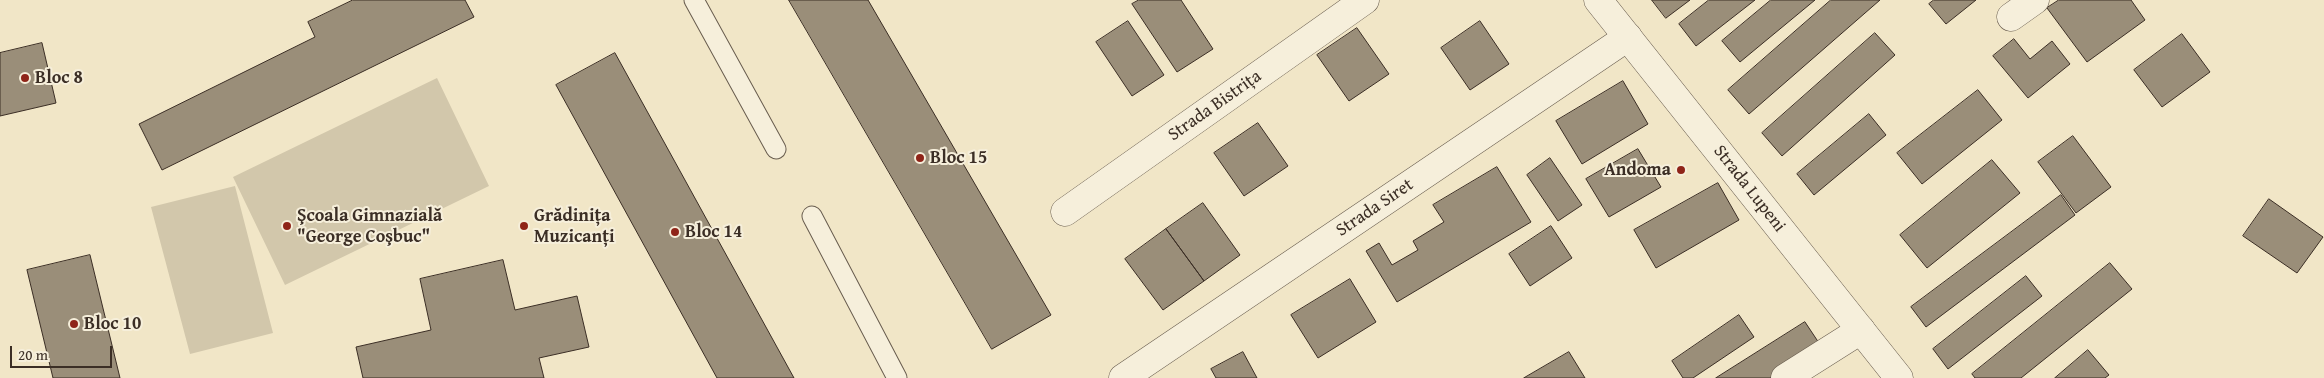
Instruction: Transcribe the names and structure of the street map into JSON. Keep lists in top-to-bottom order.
{
  "streets": {
    "street": ["Strada Bistrița", "Strada Lupeni", "Strada Siret"]
  },
  "crossings": [
    ["Strada Lupeni", "Strada Siret"]
  ],
  "places": [
    "Bloc 8",
    "Bloc 15",
    "Andoma",
    "Şcoala Gimnazială \"George Coşbuc\"",
    "Grădinița Muzicanți",
    "Bloc 14",
    "Bloc 10"
  ],
  "scale_bar": "20 m"
}
